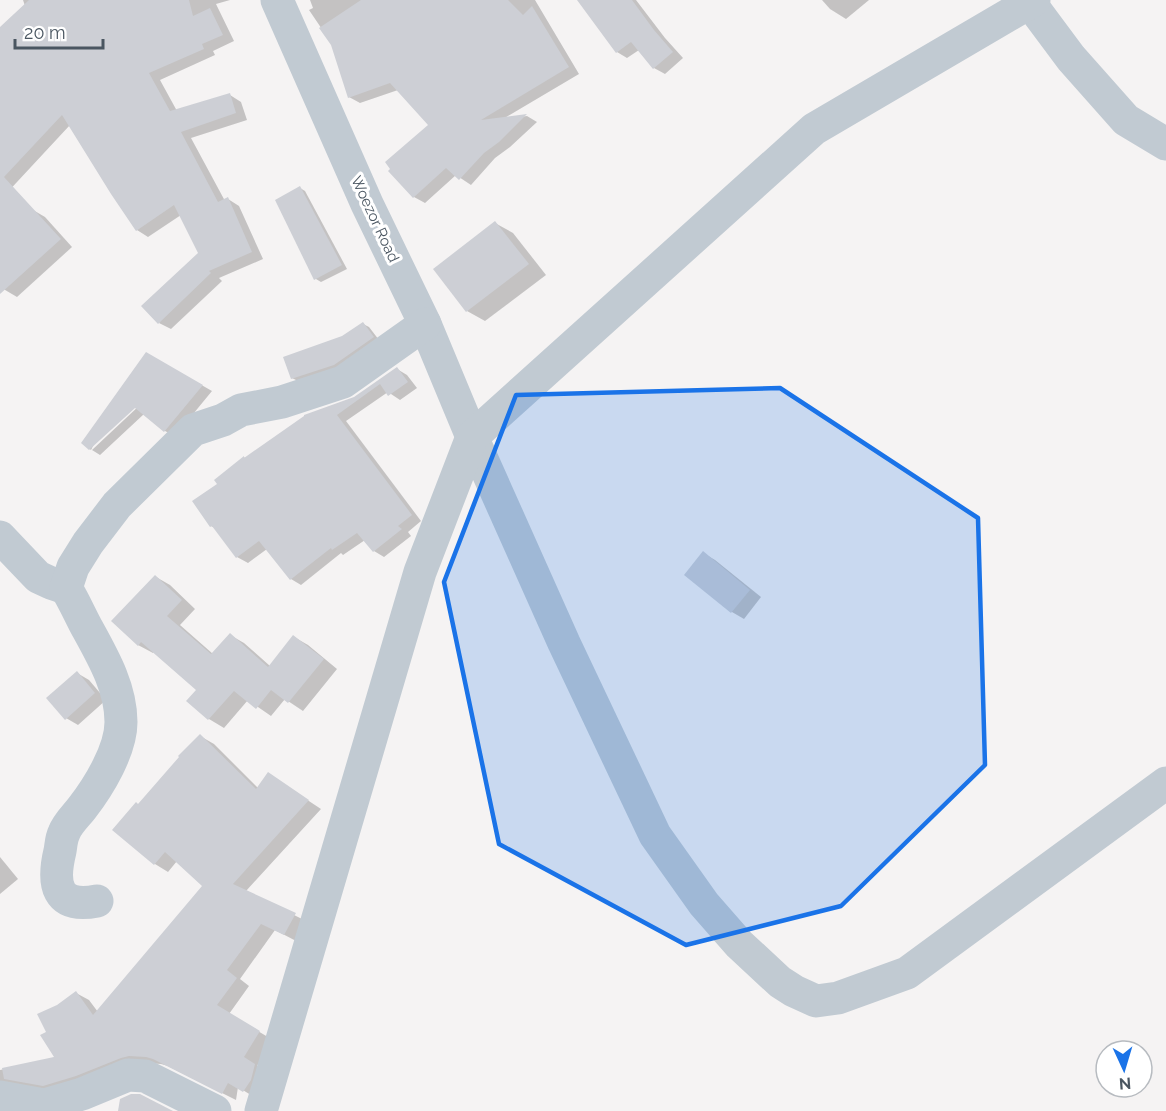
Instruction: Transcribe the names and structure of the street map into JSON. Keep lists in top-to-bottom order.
{
  "streets": {
    "street": ["Woezor Road"]
  },
  "scale_bar": "20 m",
  "north": "bottom"
}
